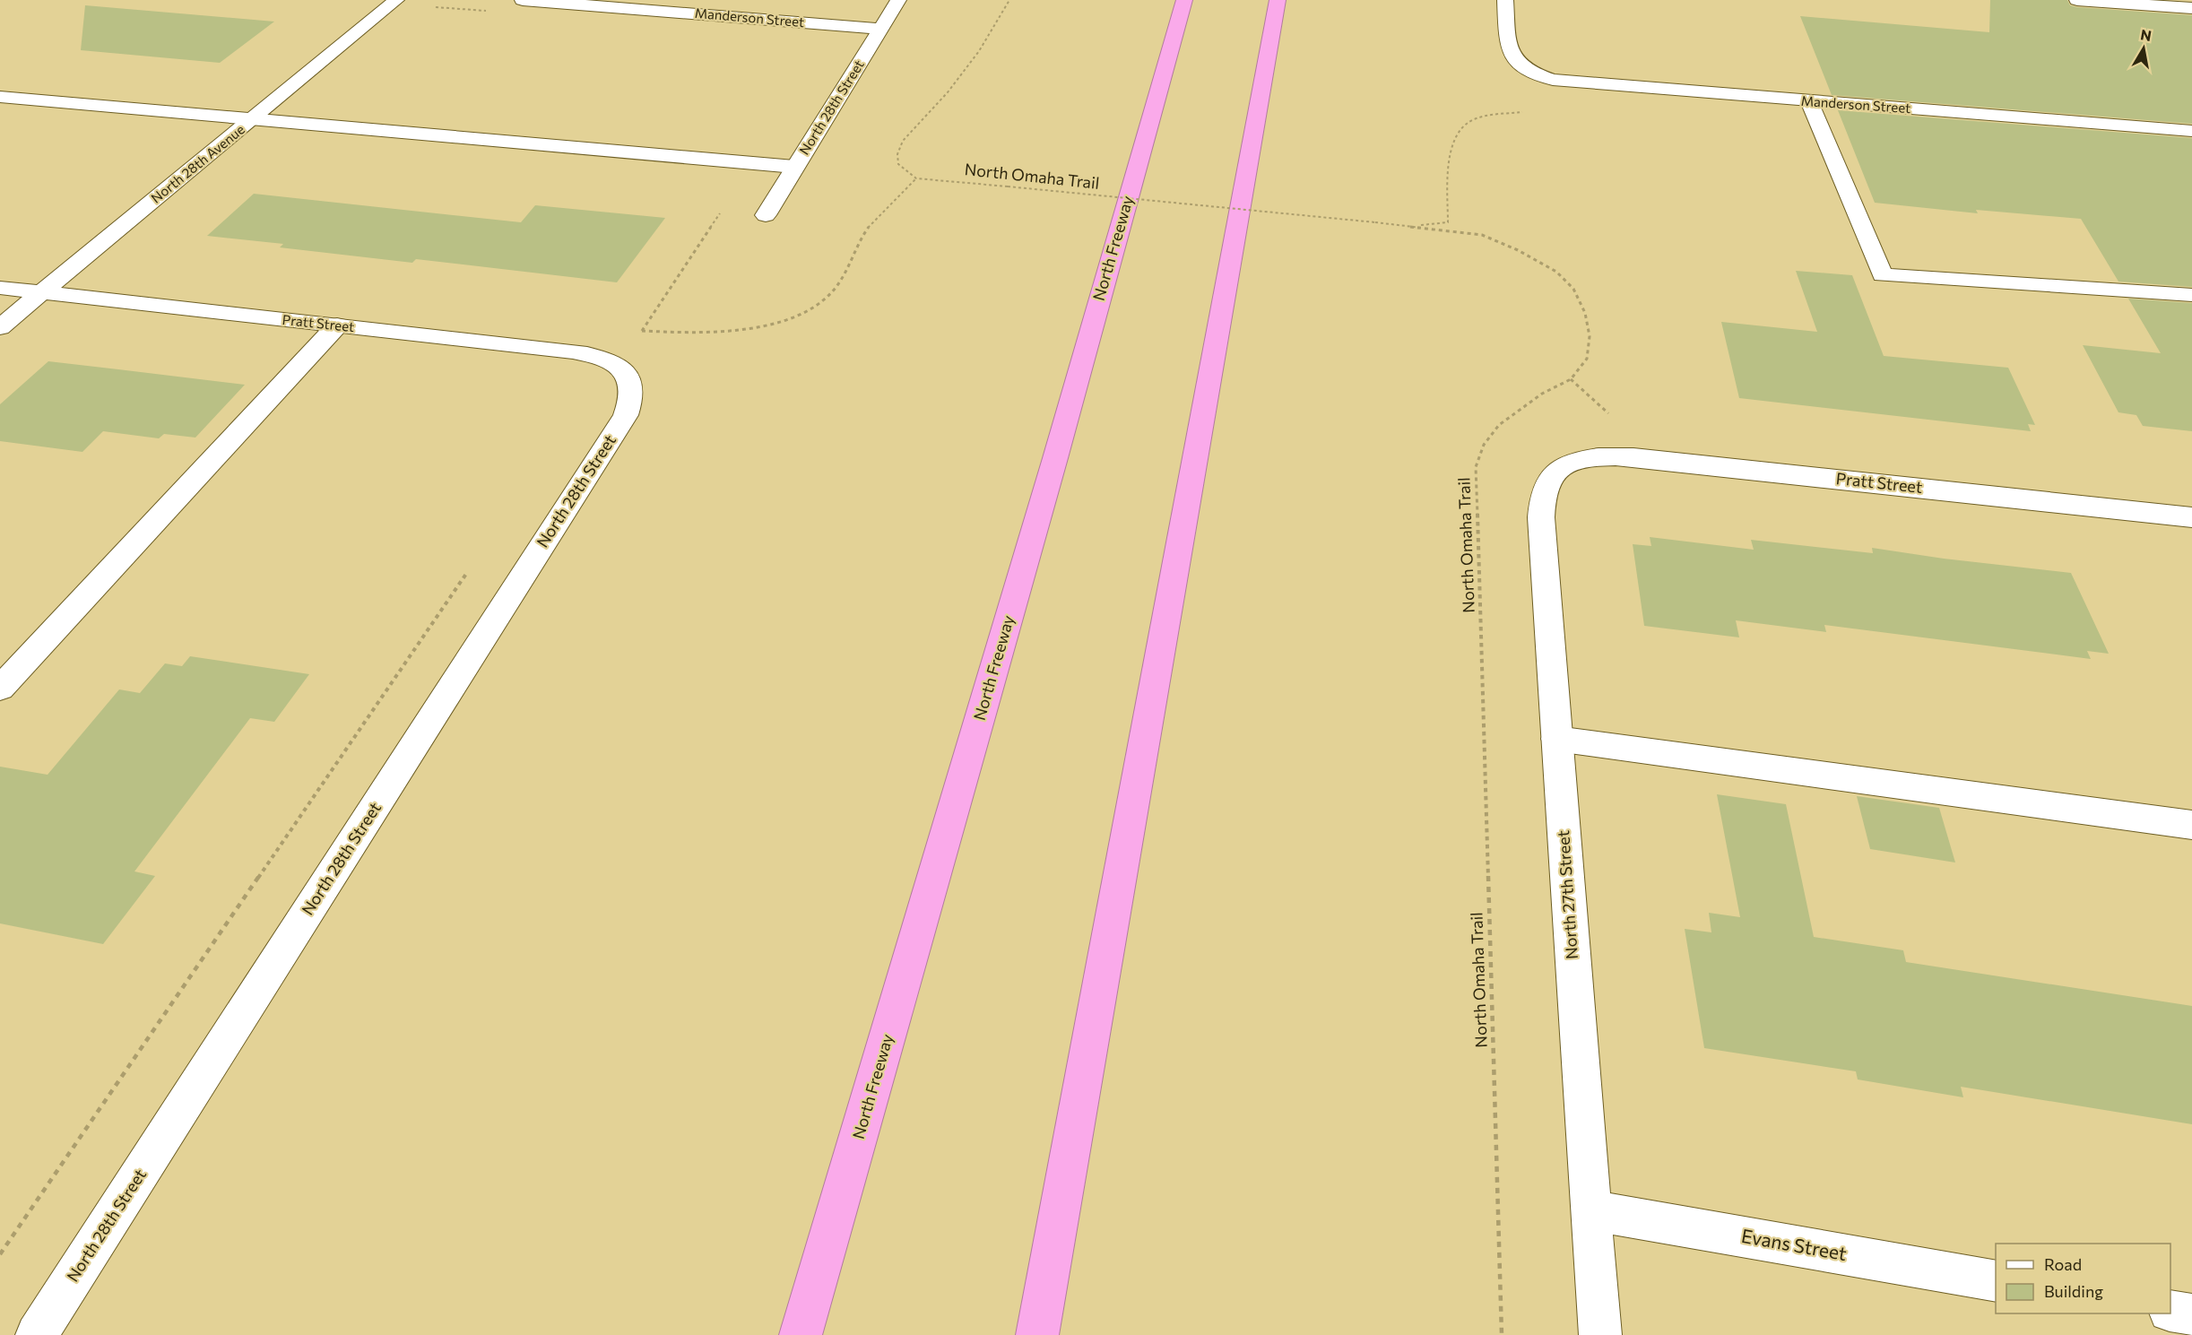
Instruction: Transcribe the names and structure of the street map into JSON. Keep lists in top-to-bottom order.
{
  "streets": {
    "highway": ["North Freeway"],
    "street": [
      "Manderson Street",
      "North 28th Street",
      "North 28th Avenue",
      "Pratt Street",
      "North 27th Street",
      "Evans Street"
    ],
    "path": ["North Omaha Trail"]
  },
  "crossings": [
    ["Manderson Street", "North 28th Street"],
    ["North 28th Street", "Pratt Street"],
    ["North 28th Avenue", "Pratt Street"],
    ["Pratt Street", "North 27th Street"],
    ["North 27th Street", "Evans Street"]
  ],
  "legend": ["Road", "Building"],
  "north": "top"
}
